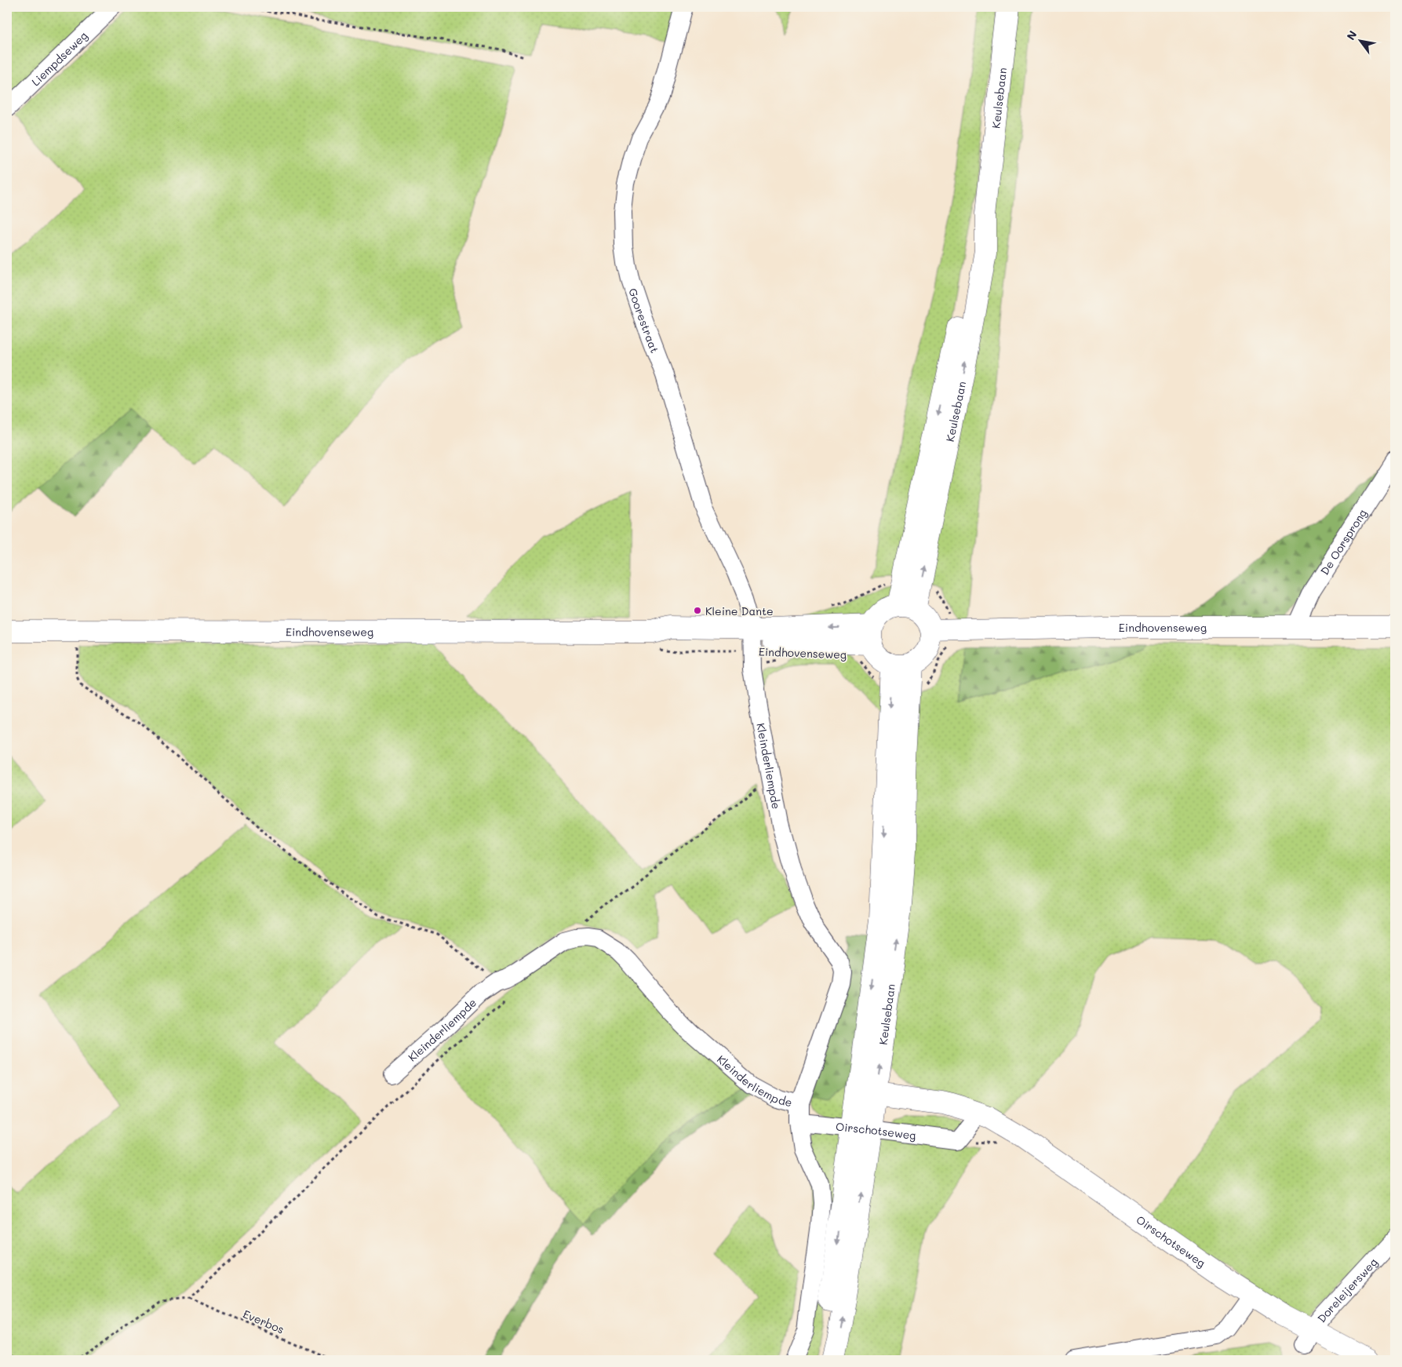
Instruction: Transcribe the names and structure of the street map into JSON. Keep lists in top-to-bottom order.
{
  "streets": {
    "main road": ["Keulsebaan", "Eindhovenseweg", "Oirschotseweg"],
    "street": [
      "Liempdseweg",
      "Goorestraat",
      "De Oorsprong",
      "Kleinderliempde",
      "Doreleijersweg"
    ],
    "path": ["Everbos"]
  },
  "crossings": [
    ["Keulsebaan", "Eindhovenseweg"],
    ["Keulsebaan", "Oirschotseweg"],
    ["Goorestraat", "Eindhovenseweg"],
    ["Goorestraat", "Kleinderliempde"],
    ["De Oorsprong", "Eindhovenseweg"],
    ["Eindhovenseweg", "Kleinderliempde"],
    ["Oirschotseweg", "Doreleijersweg"]
  ],
  "places": ["Kleine Dante"],
  "north": "top left"
}
